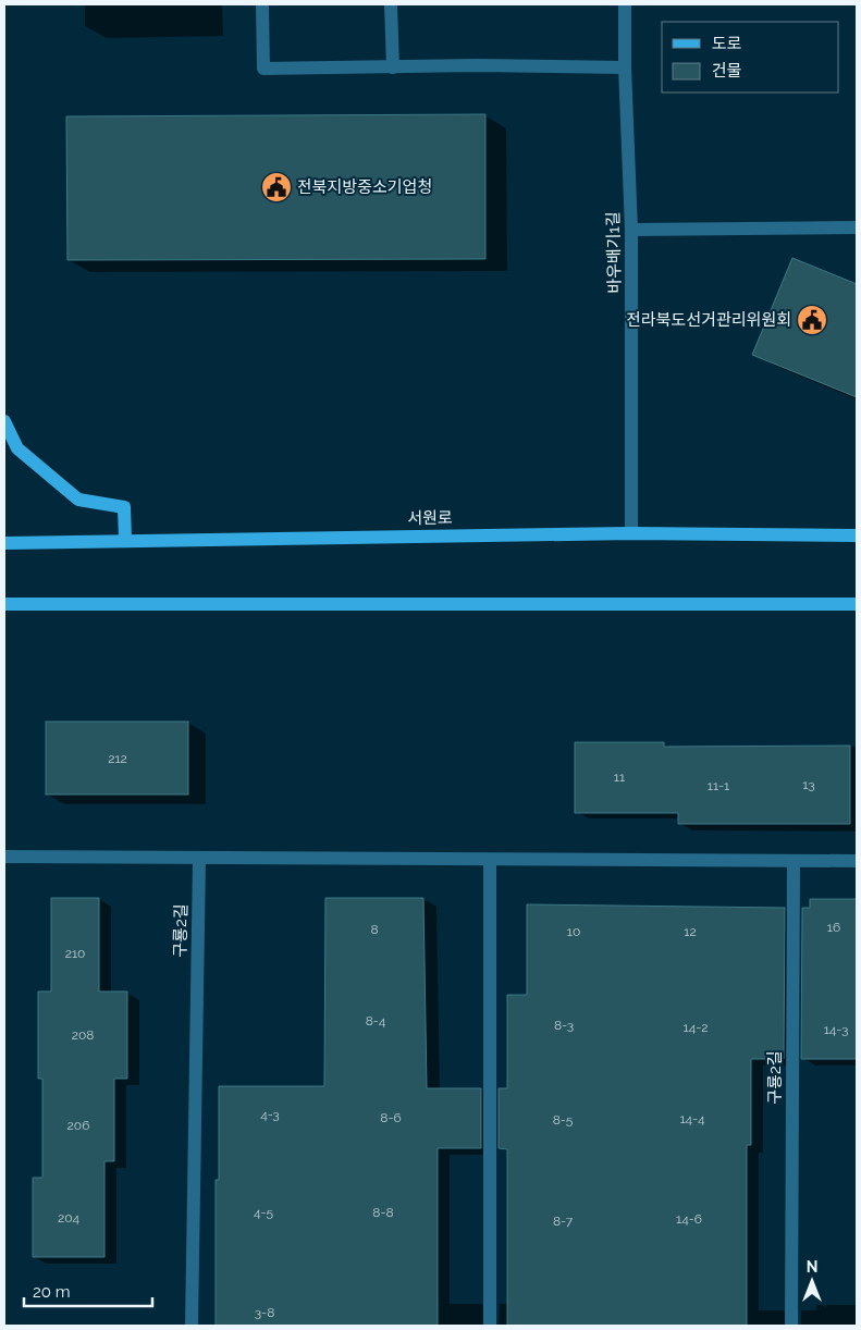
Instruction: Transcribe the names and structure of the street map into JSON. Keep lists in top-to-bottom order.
{
  "streets": {
    "main road": ["서원로"],
    "street": ["바우배기1길", "구룡2길"]
  },
  "crossings": [
    ["바우배기1길", "서원로"]
  ],
  "places": {
    "public building": ["전북지방중소기업청", "전라북도선거관리위원회"]
  },
  "house_numbers": [
    "212",
    "11",
    "13",
    "11-1",
    "16",
    "8",
    "10",
    "12",
    "210",
    "8-4",
    "8-3",
    "14-2",
    "14-3",
    "208",
    "4-3",
    "8-6",
    "14-4",
    "8-5",
    "206",
    "4-5",
    "8-8",
    "204",
    "14-6",
    "8-7",
    "3-8"
  ],
  "legend": ["도로", "건물"],
  "scale_bar": "20 m",
  "north": "top"
}
